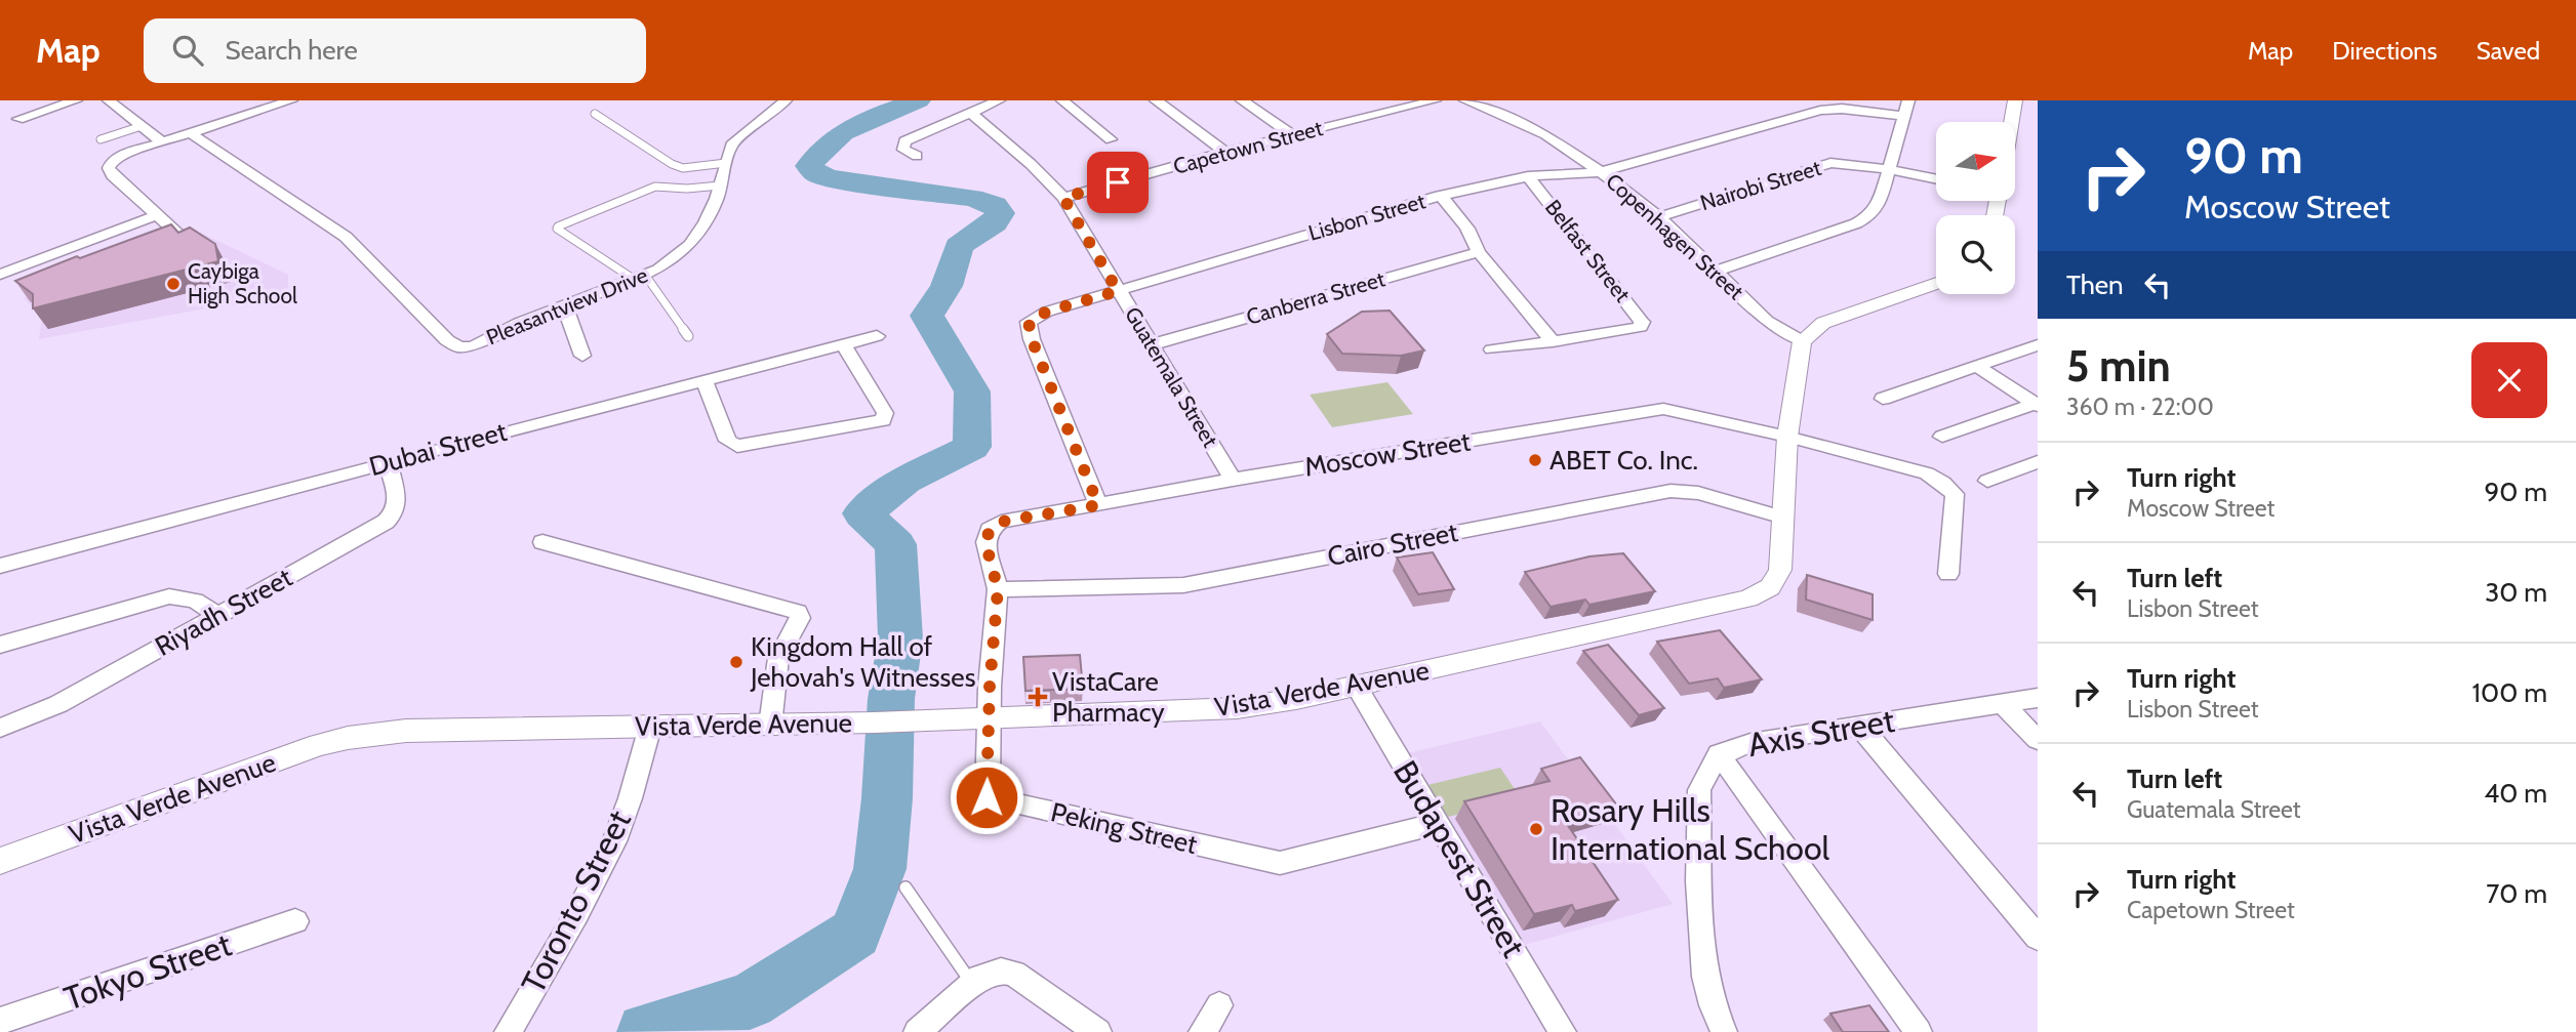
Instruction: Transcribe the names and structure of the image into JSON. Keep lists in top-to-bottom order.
{
  "streets": {
    "street": [
      "Capetown Street",
      "Nairobi Street",
      "Lisbon Street",
      "Copenhagen Street",
      "Belfast Street",
      "Canberra Street",
      "Pleasantview Drive",
      "Guatemala Street",
      "Dubai Street",
      "Moscow Street",
      "Cairo Street",
      "Riyadh Street",
      "Vista Verde Avenue",
      "Axis Street",
      "Peking Street",
      "Budapest Street",
      "Toronto Street",
      "Tokyo Street"
    ]
  },
  "crossings": [
    ["Capetown Street", "Guatemala Street"],
    ["Nairobi Street", "Copenhagen Street"],
    ["Lisbon Street", "Copenhagen Street"],
    ["Lisbon Street", "Belfast Street"],
    ["Lisbon Street", "Guatemala Street"],
    ["Lisbon Street", "Moscow Street"],
    ["Copenhagen Street", "Vista Verde Avenue"],
    ["Canberra Street", "Guatemala Street"],
    ["Guatemala Street", "Moscow Street"],
    ["Dubai Street", "Riyadh Street"],
    ["Moscow Street", "Vista Verde Avenue"],
    ["Moscow Street", "Peking Street"],
    ["Cairo Street", "Vista Verde Avenue"],
    ["Cairo Street", "Peking Street"],
    ["Vista Verde Avenue", "Peking Street"],
    ["Vista Verde Avenue", "Budapest Street"],
    ["Vista Verde Avenue", "Toronto Street"],
    ["Peking Street", "Budapest Street"]
  ],
  "places": {
    "other": [
      "Caybiga High School",
      "ABET Co. Inc.",
      "Kingdom Hall of Jehovah's Witnesses",
      "Rosary Hills International School"
    ],
    "health": ["VistaCare Pharmacy"]
  },
  "north": "right",
  "page": {
    "header": "Map",
    "search": "Search here",
    "nav": ["Map", "Directions", "Saved"],
    "turn": ["90 m", "Moscow Street"],
    "then": "Then",
    "heading": ["5 min", "360 m · 22:00"],
    "list": [
      {
        "name": "Turn right",
        "note": "Moscow Street",
        "value": "90 m"
      },
      {
        "name": "Turn left",
        "note": "Lisbon Street",
        "value": "30 m"
      },
      {
        "name": "Turn right",
        "note": "Lisbon Street",
        "value": "100 m"
      },
      {
        "name": "Turn left",
        "note": "Guatemala Street",
        "value": "40 m"
      },
      {
        "name": "Turn right",
        "note": "Capetown Street",
        "value": "70 m"
      }
    ]
  }
}
